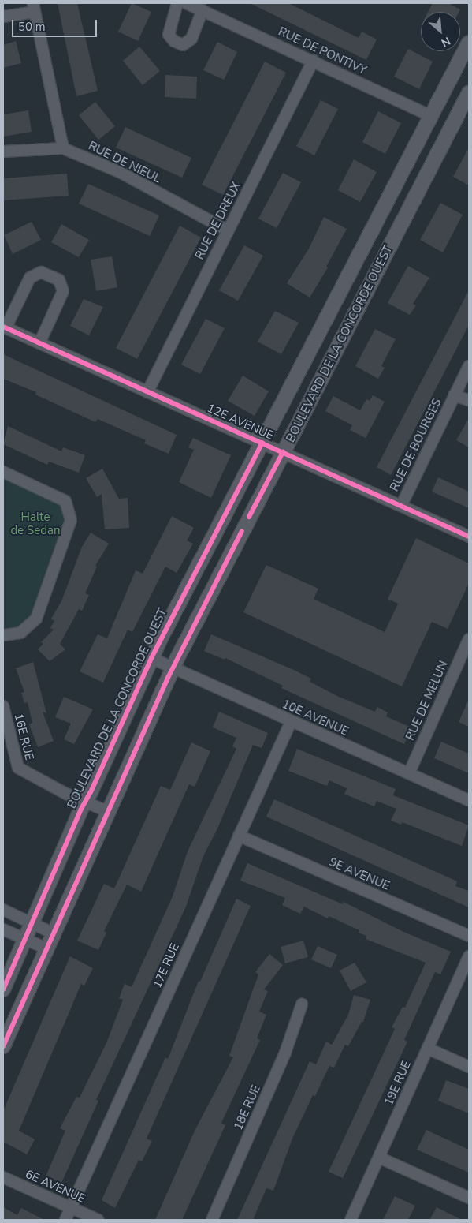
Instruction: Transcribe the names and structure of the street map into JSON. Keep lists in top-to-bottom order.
{
  "streets": {
    "street": [
      "RUE DE PONTIVY",
      "RUE DE NIEUL",
      "RUE DE DREUX",
      "BOULEVARD DE LA CONCORDE OUEST",
      "12E AVENUE",
      "RUE DE BOURGES",
      "RUE DE MELUN",
      "10E AVENUE",
      "16E RUE",
      "9E AVENUE",
      "17E RUE",
      "19E RUE",
      "18E RUE",
      "6E AVENUE"
    ]
  },
  "crossings": [
    ["RUE DE PONTIVY", "RUE DE DREUX"],
    ["RUE DE PONTIVY", "BOULEVARD DE LA CONCORDE OUEST"],
    ["RUE DE NIEUL", "RUE DE DREUX"],
    ["RUE DE DREUX", "12E AVENUE"],
    ["BOULEVARD DE LA CONCORDE OUEST", "12E AVENUE"],
    ["BOULEVARD DE LA CONCORDE OUEST", "10E AVENUE"],
    ["BOULEVARD DE LA CONCORDE OUEST", "16E RUE"],
    ["12E AVENUE", "RUE DE BOURGES"],
    ["RUE DE MELUN", "10E AVENUE"],
    ["10E AVENUE", "17E RUE"],
    ["9E AVENUE", "17E RUE"],
    ["17E RUE", "6E AVENUE"]
  ],
  "parks": ["Halte de Sedan"],
  "scale_bar": "50 m",
  "north": "bottom right"
}
